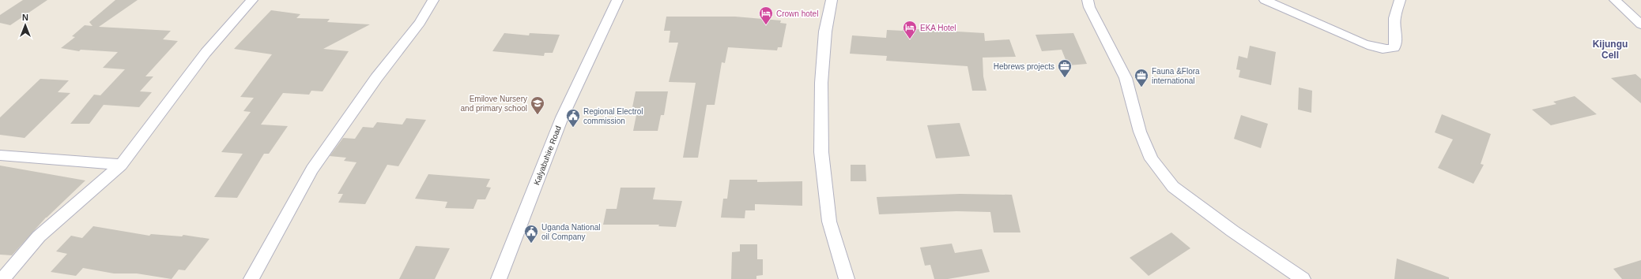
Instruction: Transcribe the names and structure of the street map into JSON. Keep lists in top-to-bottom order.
{
  "streets": {
    "street": ["Kalyabuhire Road"]
  },
  "districts": ["Kijungu Cell"],
  "places": {
    "hotel": ["Crown hotel", "EKA Hotel"],
    "office": ["Hebrews projects", "Fauna &Flora international"],
    "school or university": ["Emilove Nursery and primary school"],
    "public building": ["Regional Electrol commission", "Uganda National oil Company"]
  },
  "north": "top"
}
